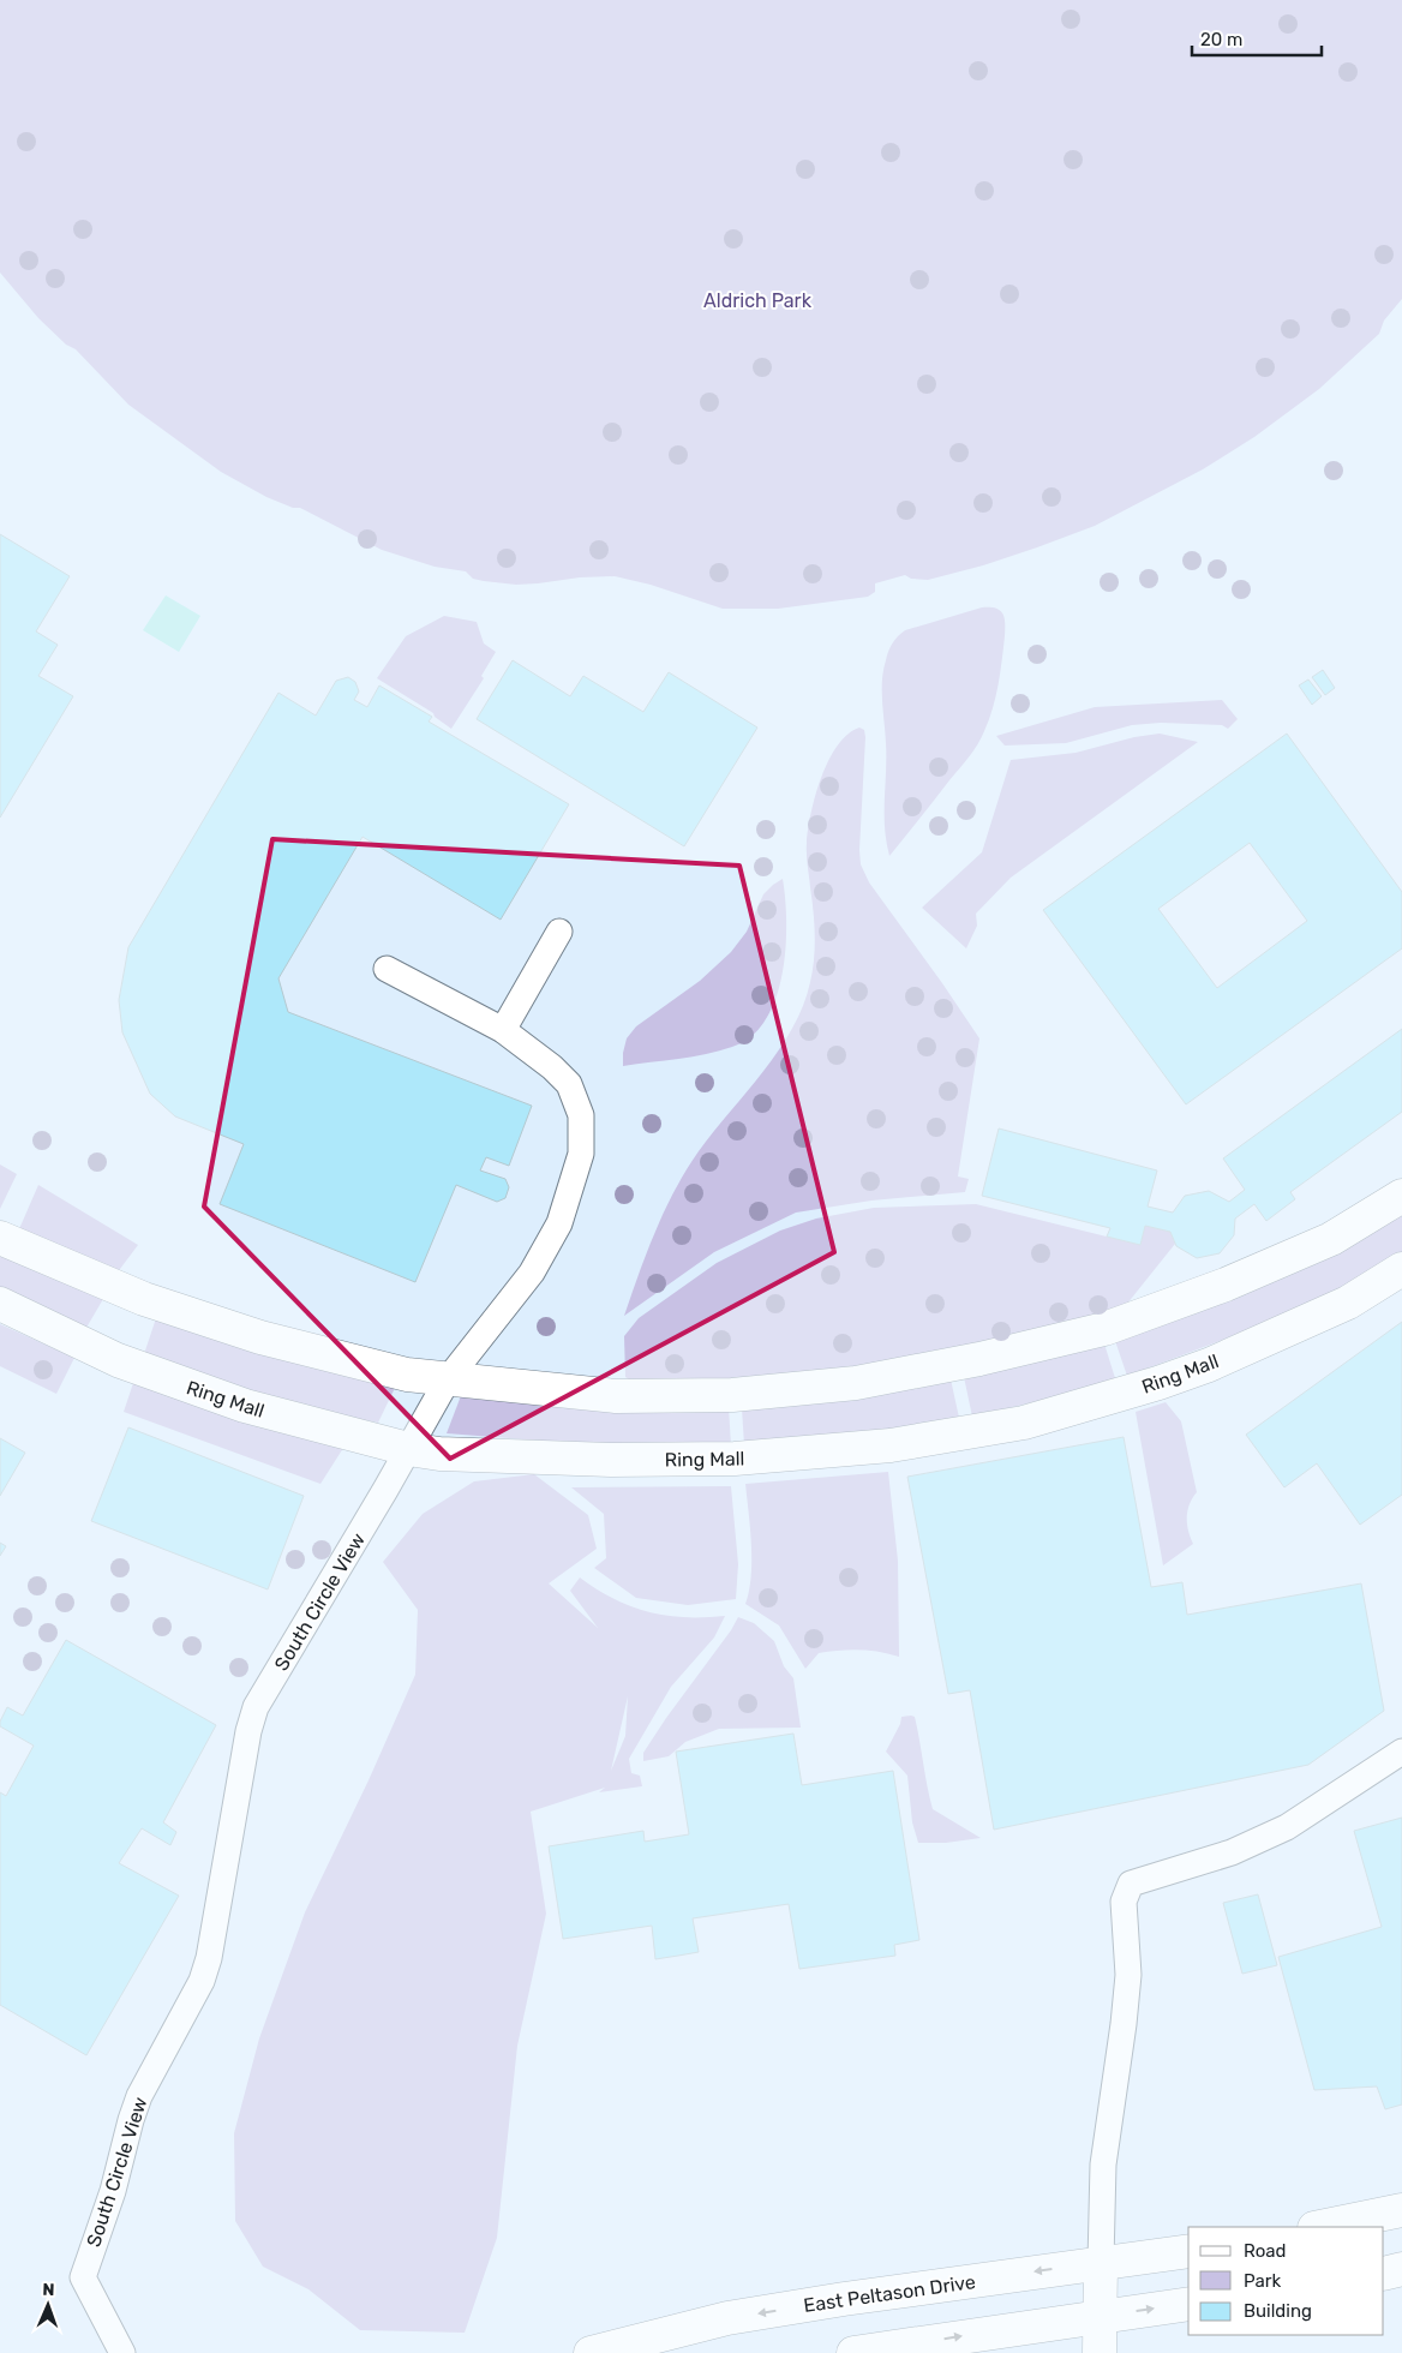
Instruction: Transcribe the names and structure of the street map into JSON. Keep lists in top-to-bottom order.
{
  "streets": {
    "street": ["Ring Mall", "East Peltason Drive"],
    "lane": ["South Circle View"]
  },
  "crossings": [
    ["Ring Mall", "South Circle View"]
  ],
  "parks": ["Aldrich Park"],
  "legend": ["Road", "Park", "Building"],
  "scale_bar": "20 m",
  "north": "top"
}
